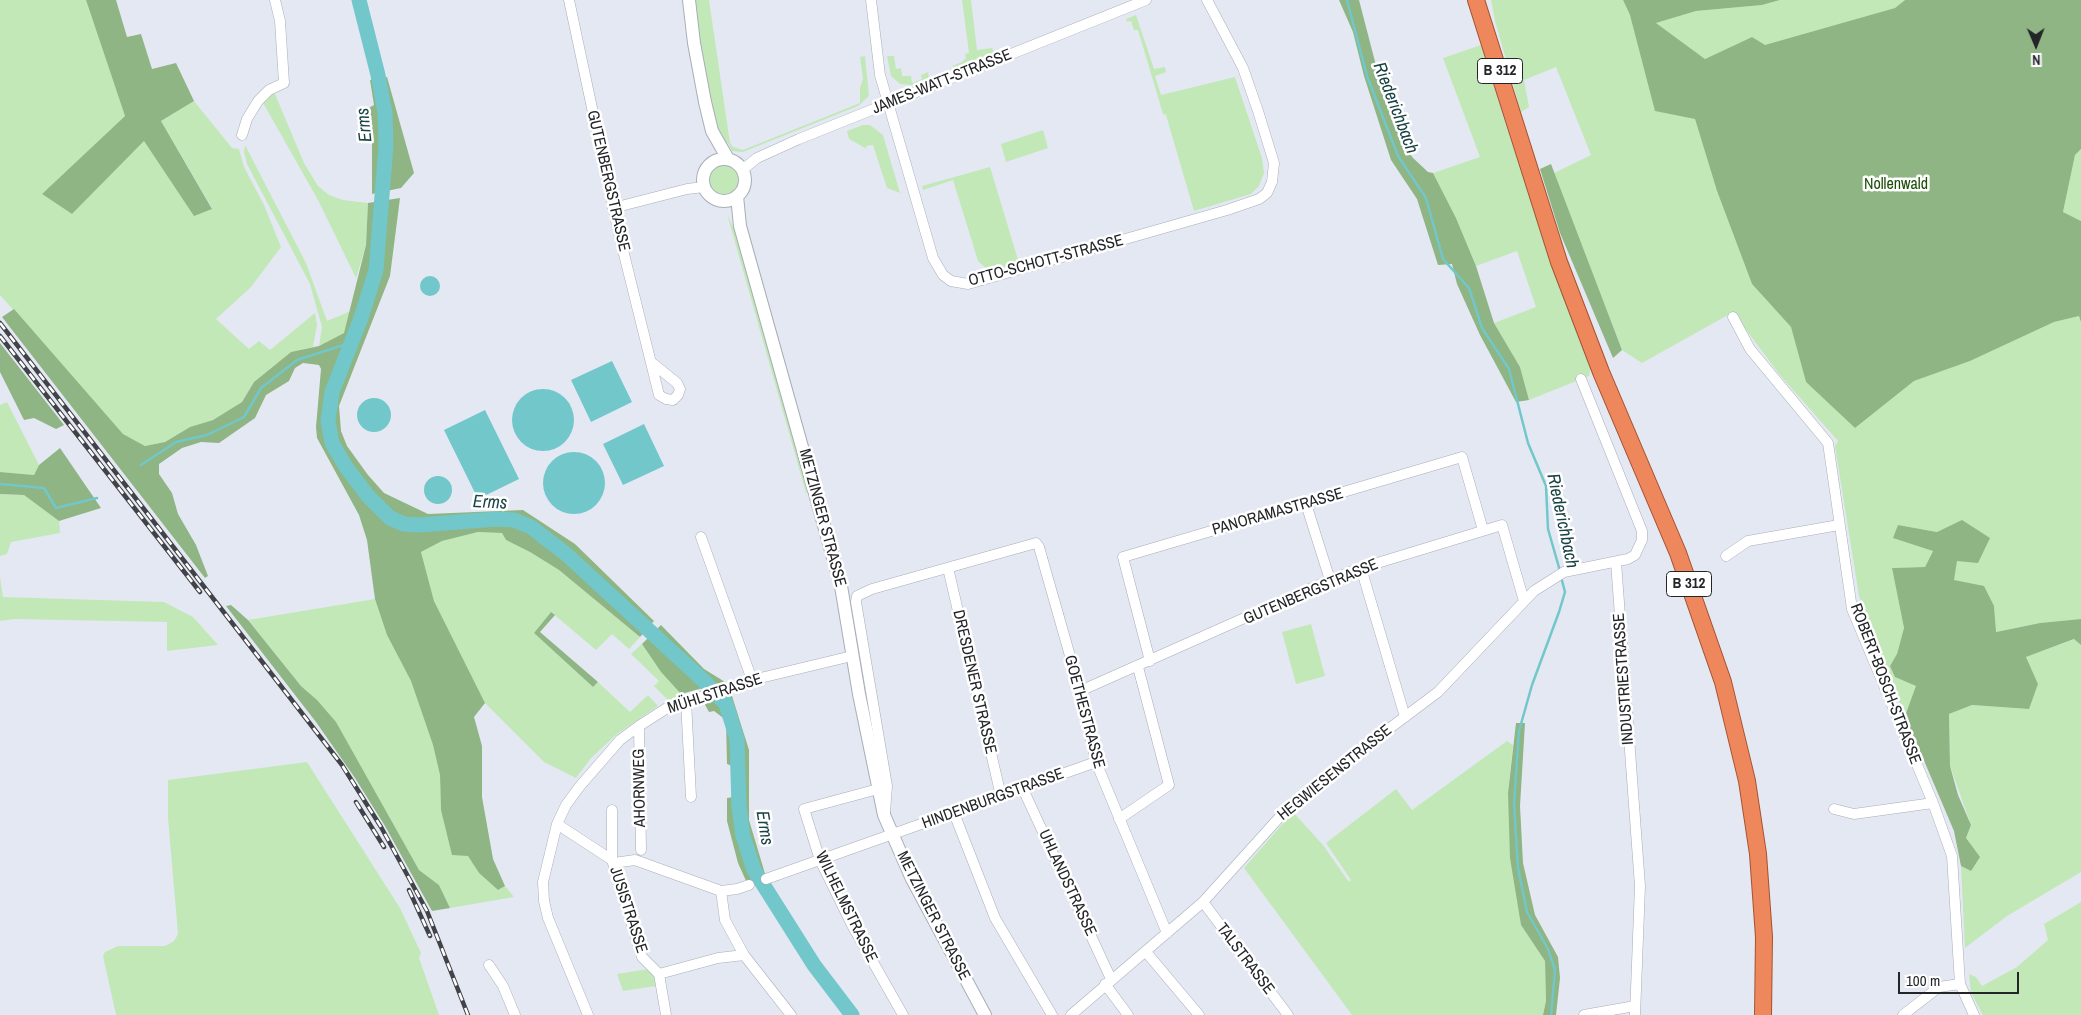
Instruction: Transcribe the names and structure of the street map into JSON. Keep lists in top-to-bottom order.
{
  "streets": {
    "highway": ["B 312"],
    "street": [
      "JAMES-WATT-STRASSE",
      "GUTENBERGSTRASSE",
      "OTTO-SCHOTT-STRASSE",
      "PANORAMASTRASSE",
      "METZINGER STRASSE",
      "INDUSTRIESTRASSE",
      "DRESDENER STRASSE",
      "ROBERT-BOSCH-STRASSE",
      "MÜHLSTRASSE",
      "GOETHESTRASSE",
      "HEGWIESENSTRASSE",
      "AHORNWEG",
      "HINDENBURGSTRASSE",
      "UHLANDSTRASSE",
      "WILHELMSTRASSE",
      "JUSISTRASSE",
      "TALSTRASSE"
    ]
  },
  "crossings": [
    ["JAMES-WATT-STRASSE", "OTTO-SCHOTT-STRASSE"],
    ["JAMES-WATT-STRASSE", "METZINGER STRASSE"],
    ["GUTENBERGSTRASSE", "PANORAMASTRASSE"],
    ["GUTENBERGSTRASSE", "GOETHESTRASSE"],
    ["GUTENBERGSTRASSE", "HEGWIESENSTRASSE"],
    ["METZINGER STRASSE", "DRESDENER STRASSE"],
    ["METZINGER STRASSE", "MÜHLSTRASSE"],
    ["METZINGER STRASSE", "GOETHESTRASSE"],
    ["METZINGER STRASSE", "HINDENBURGSTRASSE"],
    ["METZINGER STRASSE", "WILHELMSTRASSE"],
    ["INDUSTRIESTRASSE", "HEGWIESENSTRASSE"],
    ["DRESDENER STRASSE", "GOETHESTRASSE"],
    ["DRESDENER STRASSE", "HINDENBURGSTRASSE"],
    ["MÜHLSTRASSE", "AHORNWEG"],
    ["MÜHLSTRASSE", "JUSISTRASSE"],
    ["GOETHESTRASSE", "HEGWIESENSTRASSE"],
    ["GOETHESTRASSE", "HINDENBURGSTRASSE"],
    ["HEGWIESENSTRASSE", "UHLANDSTRASSE"],
    ["HEGWIESENSTRASSE", "TALSTRASSE"],
    ["HINDENBURGSTRASSE", "UHLANDSTRASSE"],
    ["HINDENBURGSTRASSE", "WILHELMSTRASSE"]
  ],
  "water": ["Riederichbach", "Erms"],
  "parks": ["Nollenwald"],
  "scale_bar": "100 m",
  "north": "bottom"
}
